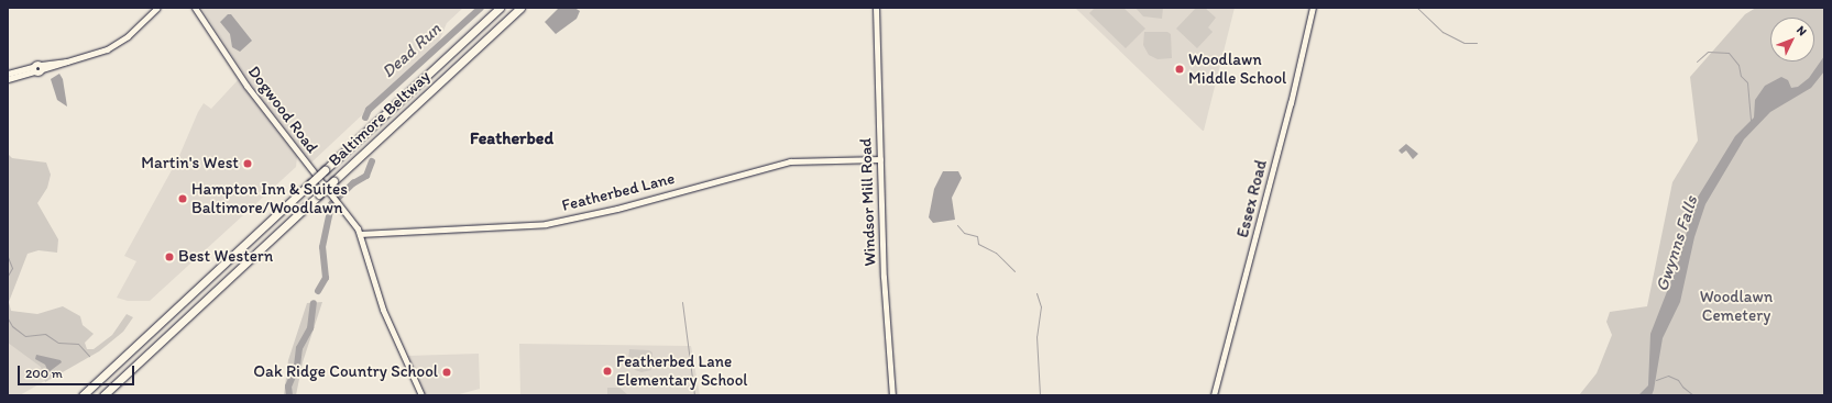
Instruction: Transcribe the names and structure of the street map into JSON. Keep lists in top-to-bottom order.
{
  "streets": {
    "highway": ["Baltimore Beltway"],
    "main road": ["Dogwood Road", "Windsor Mill Road"],
    "street": ["Featherbed Lane", "Essex Road"]
  },
  "crossings": [
    ["Dogwood Road", "Featherbed Lane"],
    ["Featherbed Lane", "Windsor Mill Road"]
  ],
  "districts": ["Featherbed"],
  "water": ["Dead Run", "Gwynns Falls"],
  "parks": ["Woodlawn Cemetery"],
  "places": [
    "Woodlawn Middle School",
    "Martin's West",
    "Hampton Inn & Suites Baltimore/Woodlawn",
    "Best Western",
    "Featherbed Lane Elementary School",
    "Oak Ridge Country School"
  ],
  "scale_bar": "200 m",
  "north": "top right"
}
